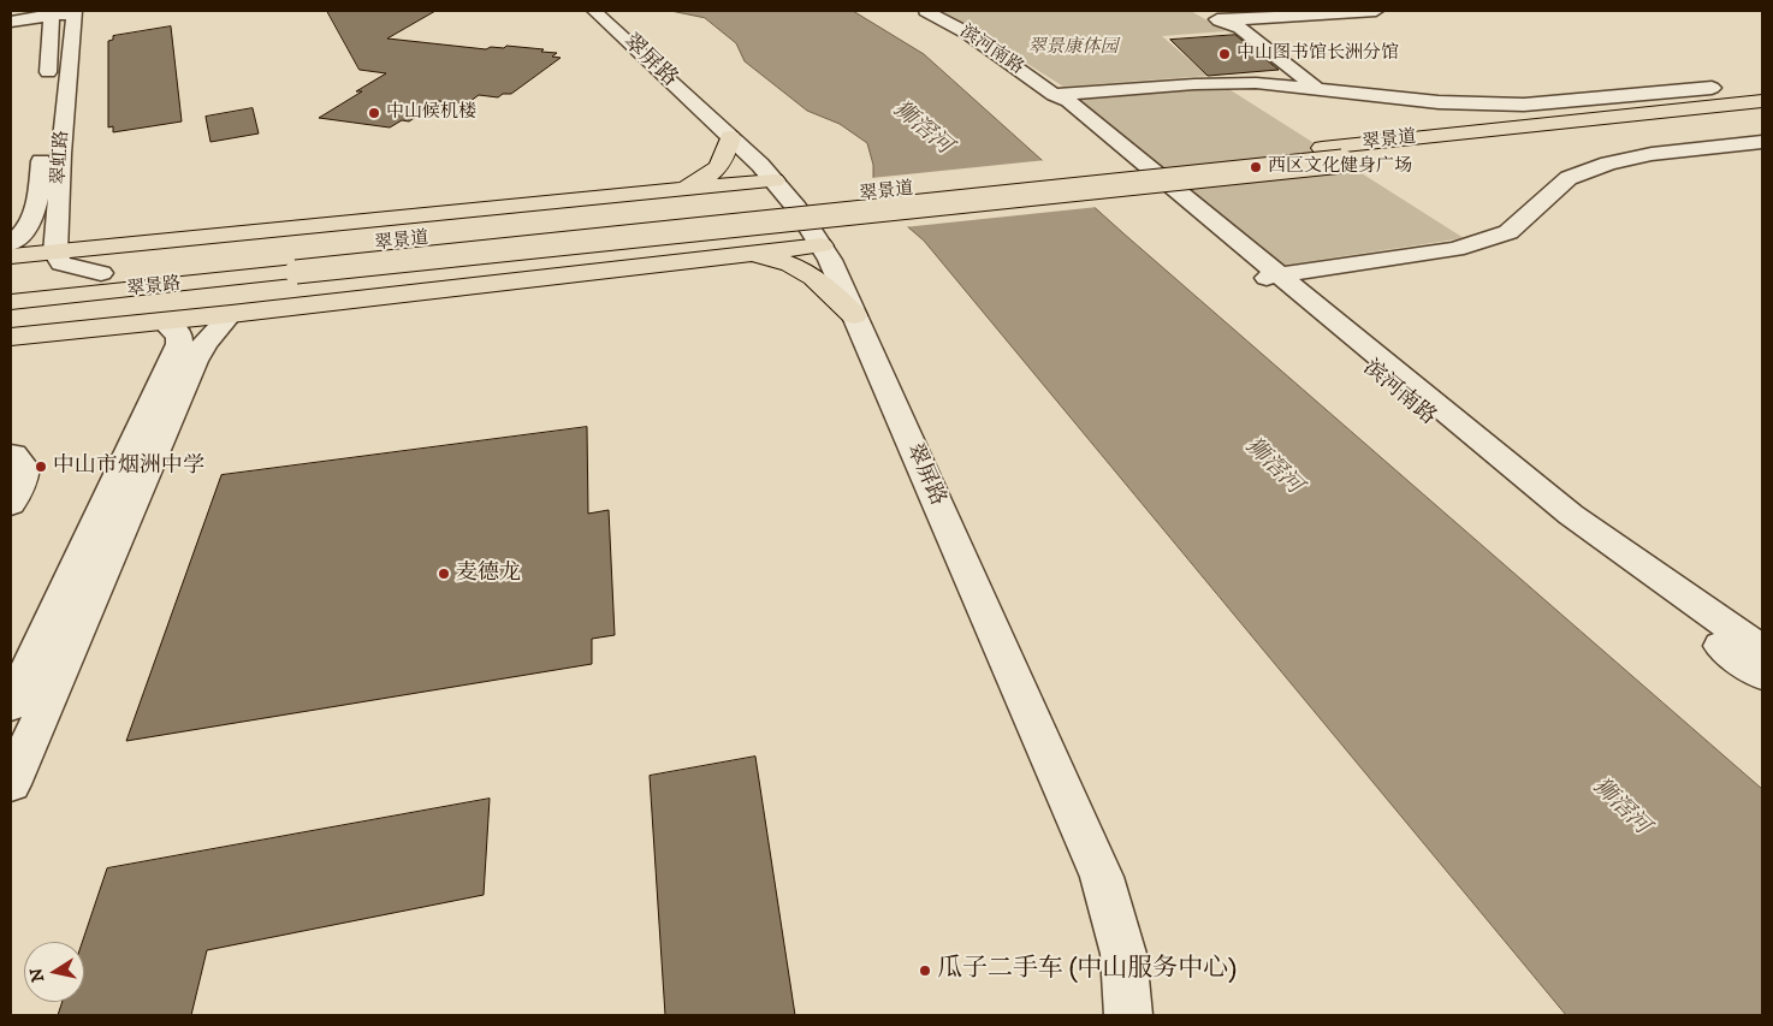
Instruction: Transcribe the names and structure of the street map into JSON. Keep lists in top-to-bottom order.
{
  "streets": {
    "main road": ["翠景道", "翠景路"],
    "street": ["滨河南路", "翠屏路", "翠虹路"]
  },
  "crossings": [
    ["翠景道", "翠景路"]
  ],
  "water": ["狮滘河"],
  "parks": ["翠景康体园"],
  "places": [
    "中山图书馆长洲分馆",
    "中山候机楼",
    "西区文化健身广场",
    "中山市烟洲中学",
    "麦德龙",
    "瓜子二手车 (中山服务中心)"
  ],
  "north": "left"
}
